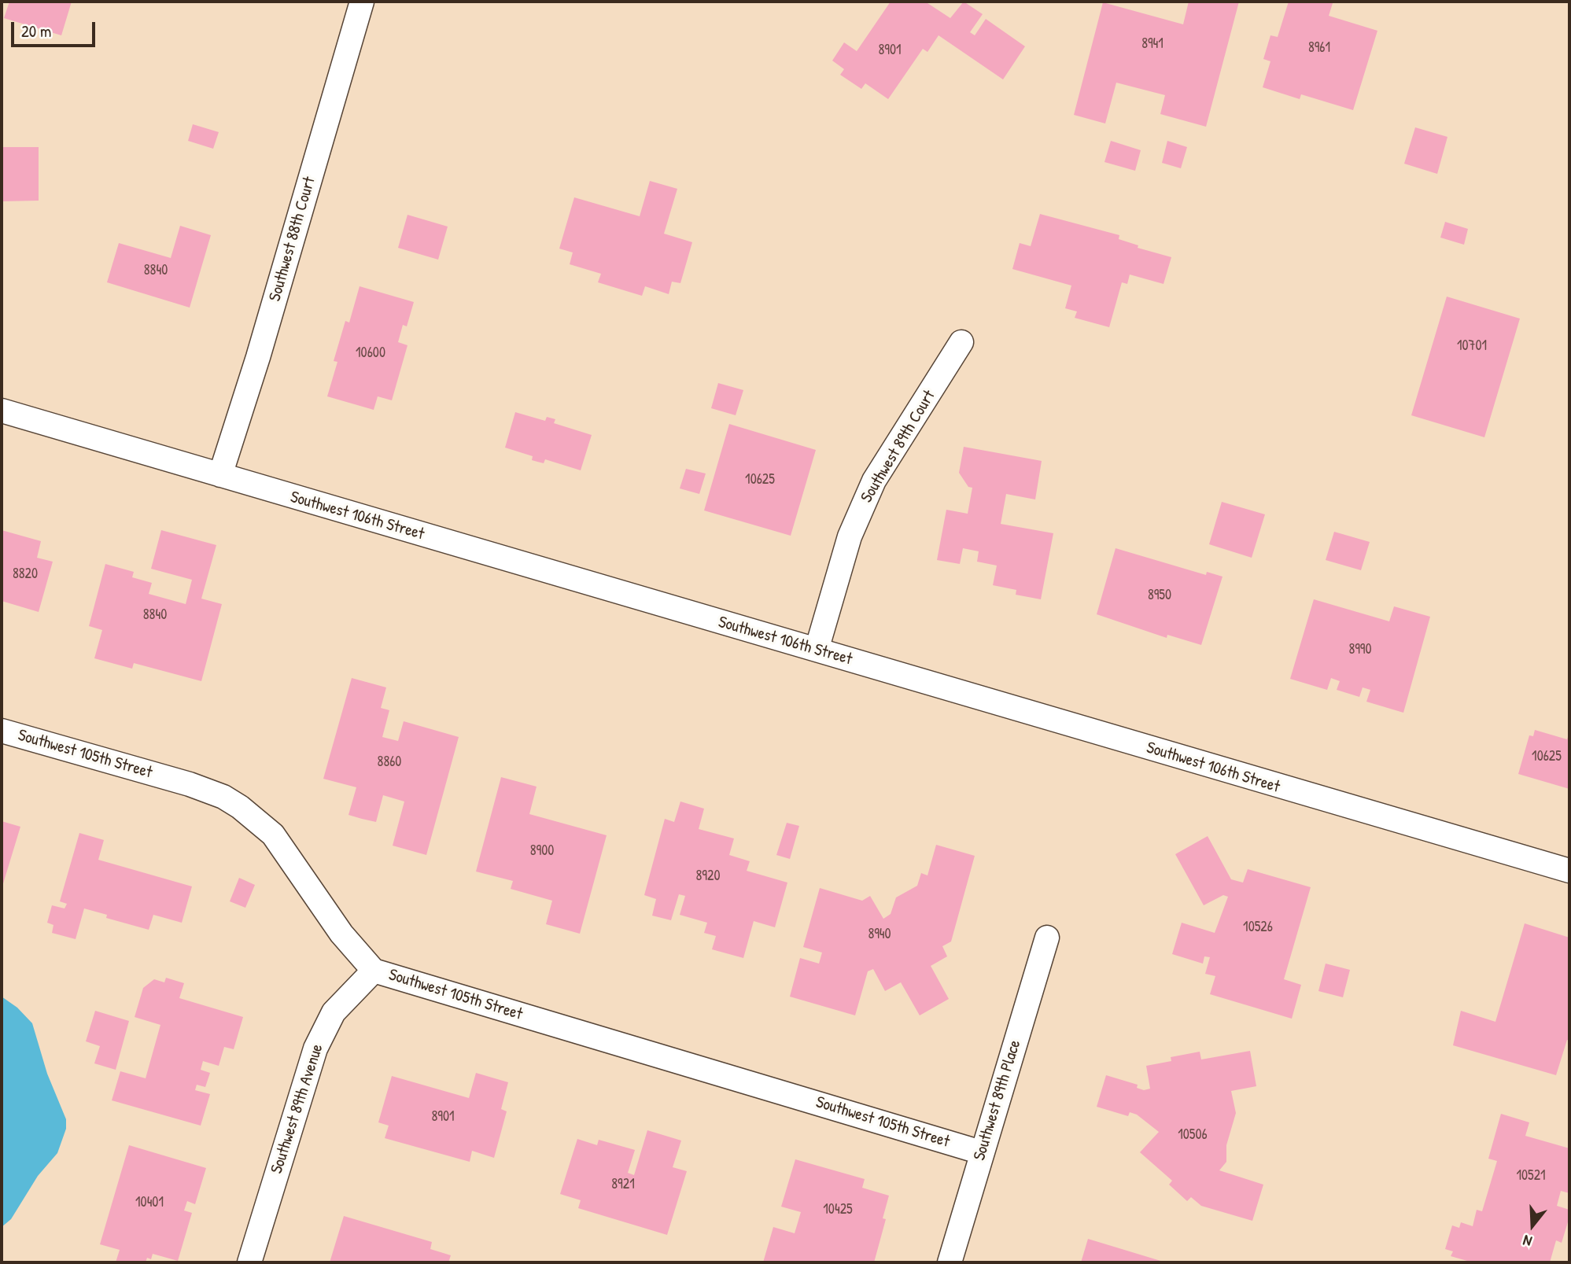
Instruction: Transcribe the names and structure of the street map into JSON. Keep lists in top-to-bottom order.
{
  "streets": {
    "street": [
      "Southwest 88th Court",
      "Southwest 89th Court",
      "Southwest 106th Street",
      "Southwest 105th Street",
      "Southwest 89th Place",
      "Southwest 89th Avenue"
    ]
  },
  "crossings": [
    ["Southwest 88th Court", "Southwest 106th Street"],
    ["Southwest 89th Court", "Southwest 106th Street"],
    ["Southwest 105th Street", "Southwest 89th Place"],
    ["Southwest 105th Street", "Southwest 89th Avenue"]
  ],
  "house_numbers": [
    "8941",
    "8961",
    "8901",
    "8840",
    "10701",
    "10600",
    "10625",
    "8820",
    "8950",
    "8840",
    "8990",
    "10625",
    "8860",
    "8900",
    "8920",
    "10526",
    "8940",
    "8901",
    "10506",
    "10521",
    "8921",
    "10401",
    "10425"
  ],
  "scale_bar": "20 m",
  "north": "bottom"
}
